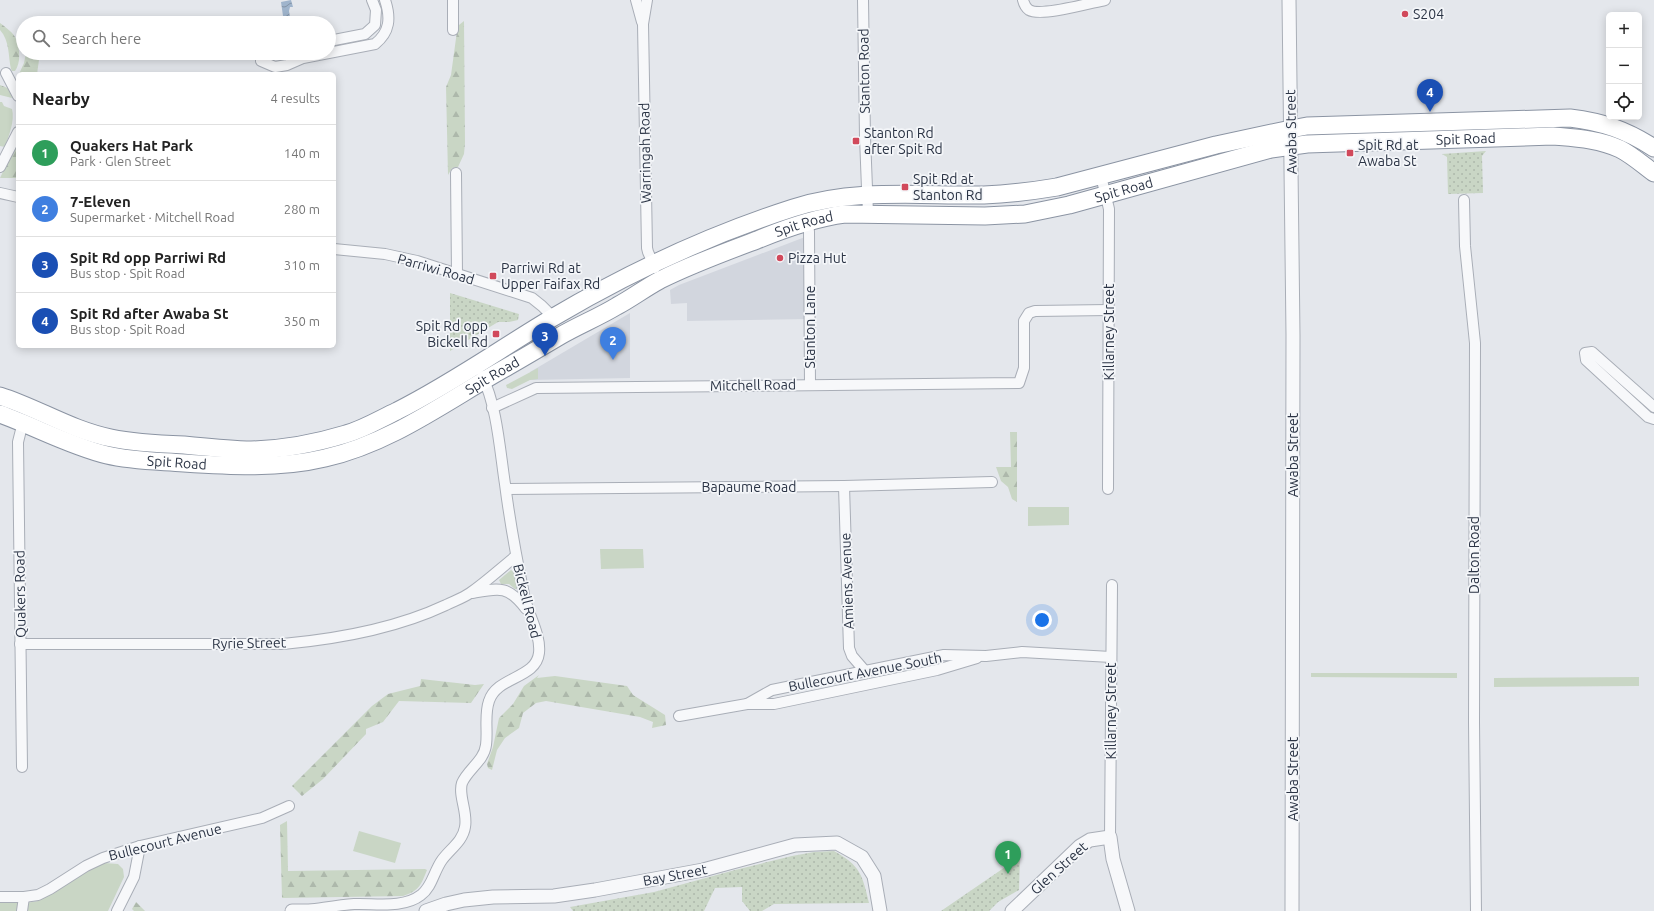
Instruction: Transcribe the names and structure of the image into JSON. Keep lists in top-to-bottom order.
{
  "streets": {
    "highway": ["Spit Road"],
    "street": [
      "Stanton Road",
      "Awaba Street",
      "Warringah Road",
      "Parriwi Road",
      "Stanton Lane",
      "Killarney Street",
      "Mitchell Road",
      "Bapaume Road",
      "Dalton Road",
      "Amiens Avenue",
      "Quakers Road",
      "Bickell Road",
      "Ryrie Street",
      "Bullecourt Avenue South",
      "Bullecourt Avenue",
      "Glen Street",
      "Bay Street"
    ]
  },
  "crossings": [
    ["Stanton Road", "Spit Road"],
    ["Awaba Street", "Spit Road"],
    ["Spit Road", "Warringah Road"],
    ["Spit Road", "Parriwi Road"],
    ["Spit Road", "Stanton Lane"],
    ["Spit Road", "Killarney Street"],
    ["Spit Road", "Quakers Road"],
    ["Spit Road", "Bickell Road"],
    ["Stanton Lane", "Mitchell Road"],
    ["Killarney Street", "Mitchell Road"],
    ["Killarney Street", "Bullecourt Avenue South"],
    ["Killarney Street", "Glen Street"],
    ["Mitchell Road", "Bickell Road"],
    ["Bapaume Road", "Amiens Avenue"],
    ["Bapaume Road", "Bickell Road"],
    ["Amiens Avenue", "Bullecourt Avenue South"],
    ["Quakers Road", "Ryrie Street"],
    ["Bickell Road", "Ryrie Street"]
  ],
  "places": {
    "other": ["S204", "Pizza Hut"],
    "transit": [
      "Stanton Rd after Spit Rd",
      "Spit Rd at Awaba St",
      "Spit Rd at Stanton Rd",
      "Parriwi Rd at Upper Faifax Rd",
      "Spit Rd opp Bickell Rd"
    ]
  },
  "page": {
    "map_buttons": ["+", "−"],
    "search": "Search here",
    "heading": ["Nearby", "4 results"],
    "pins": [
      "4",
      "3",
      "2",
      "1"
    ],
    "list": [
      {
        "mark": "1",
        "name": "Quakers Hat Park",
        "note": "Park · Glen Street",
        "value": "140 m"
      },
      {
        "mark": "2",
        "name": "7-Eleven",
        "note": "Supermarket · Mitchell Road",
        "value": "280 m"
      },
      {
        "mark": "3",
        "name": "Spit Rd opp Parriwi Rd",
        "note": "Bus stop · Spit Road",
        "value": "310 m"
      },
      {
        "mark": "4",
        "name": "Spit Rd after Awaba St",
        "note": "Bus stop · Spit Road",
        "value": "350 m"
      }
    ]
  }
}
